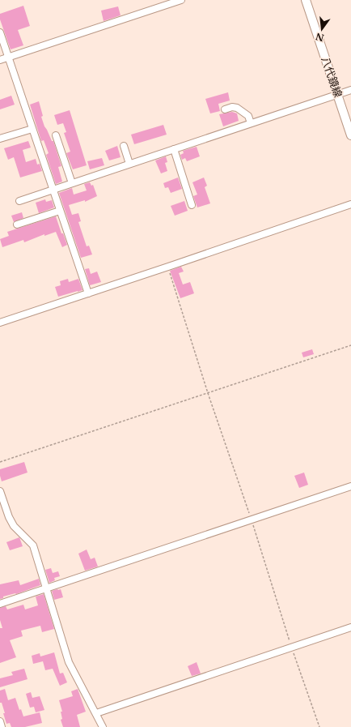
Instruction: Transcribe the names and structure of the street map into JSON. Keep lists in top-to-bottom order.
{
  "streets": {
    "main road": ["八代鏡線"]
  },
  "north": "bottom"
}
